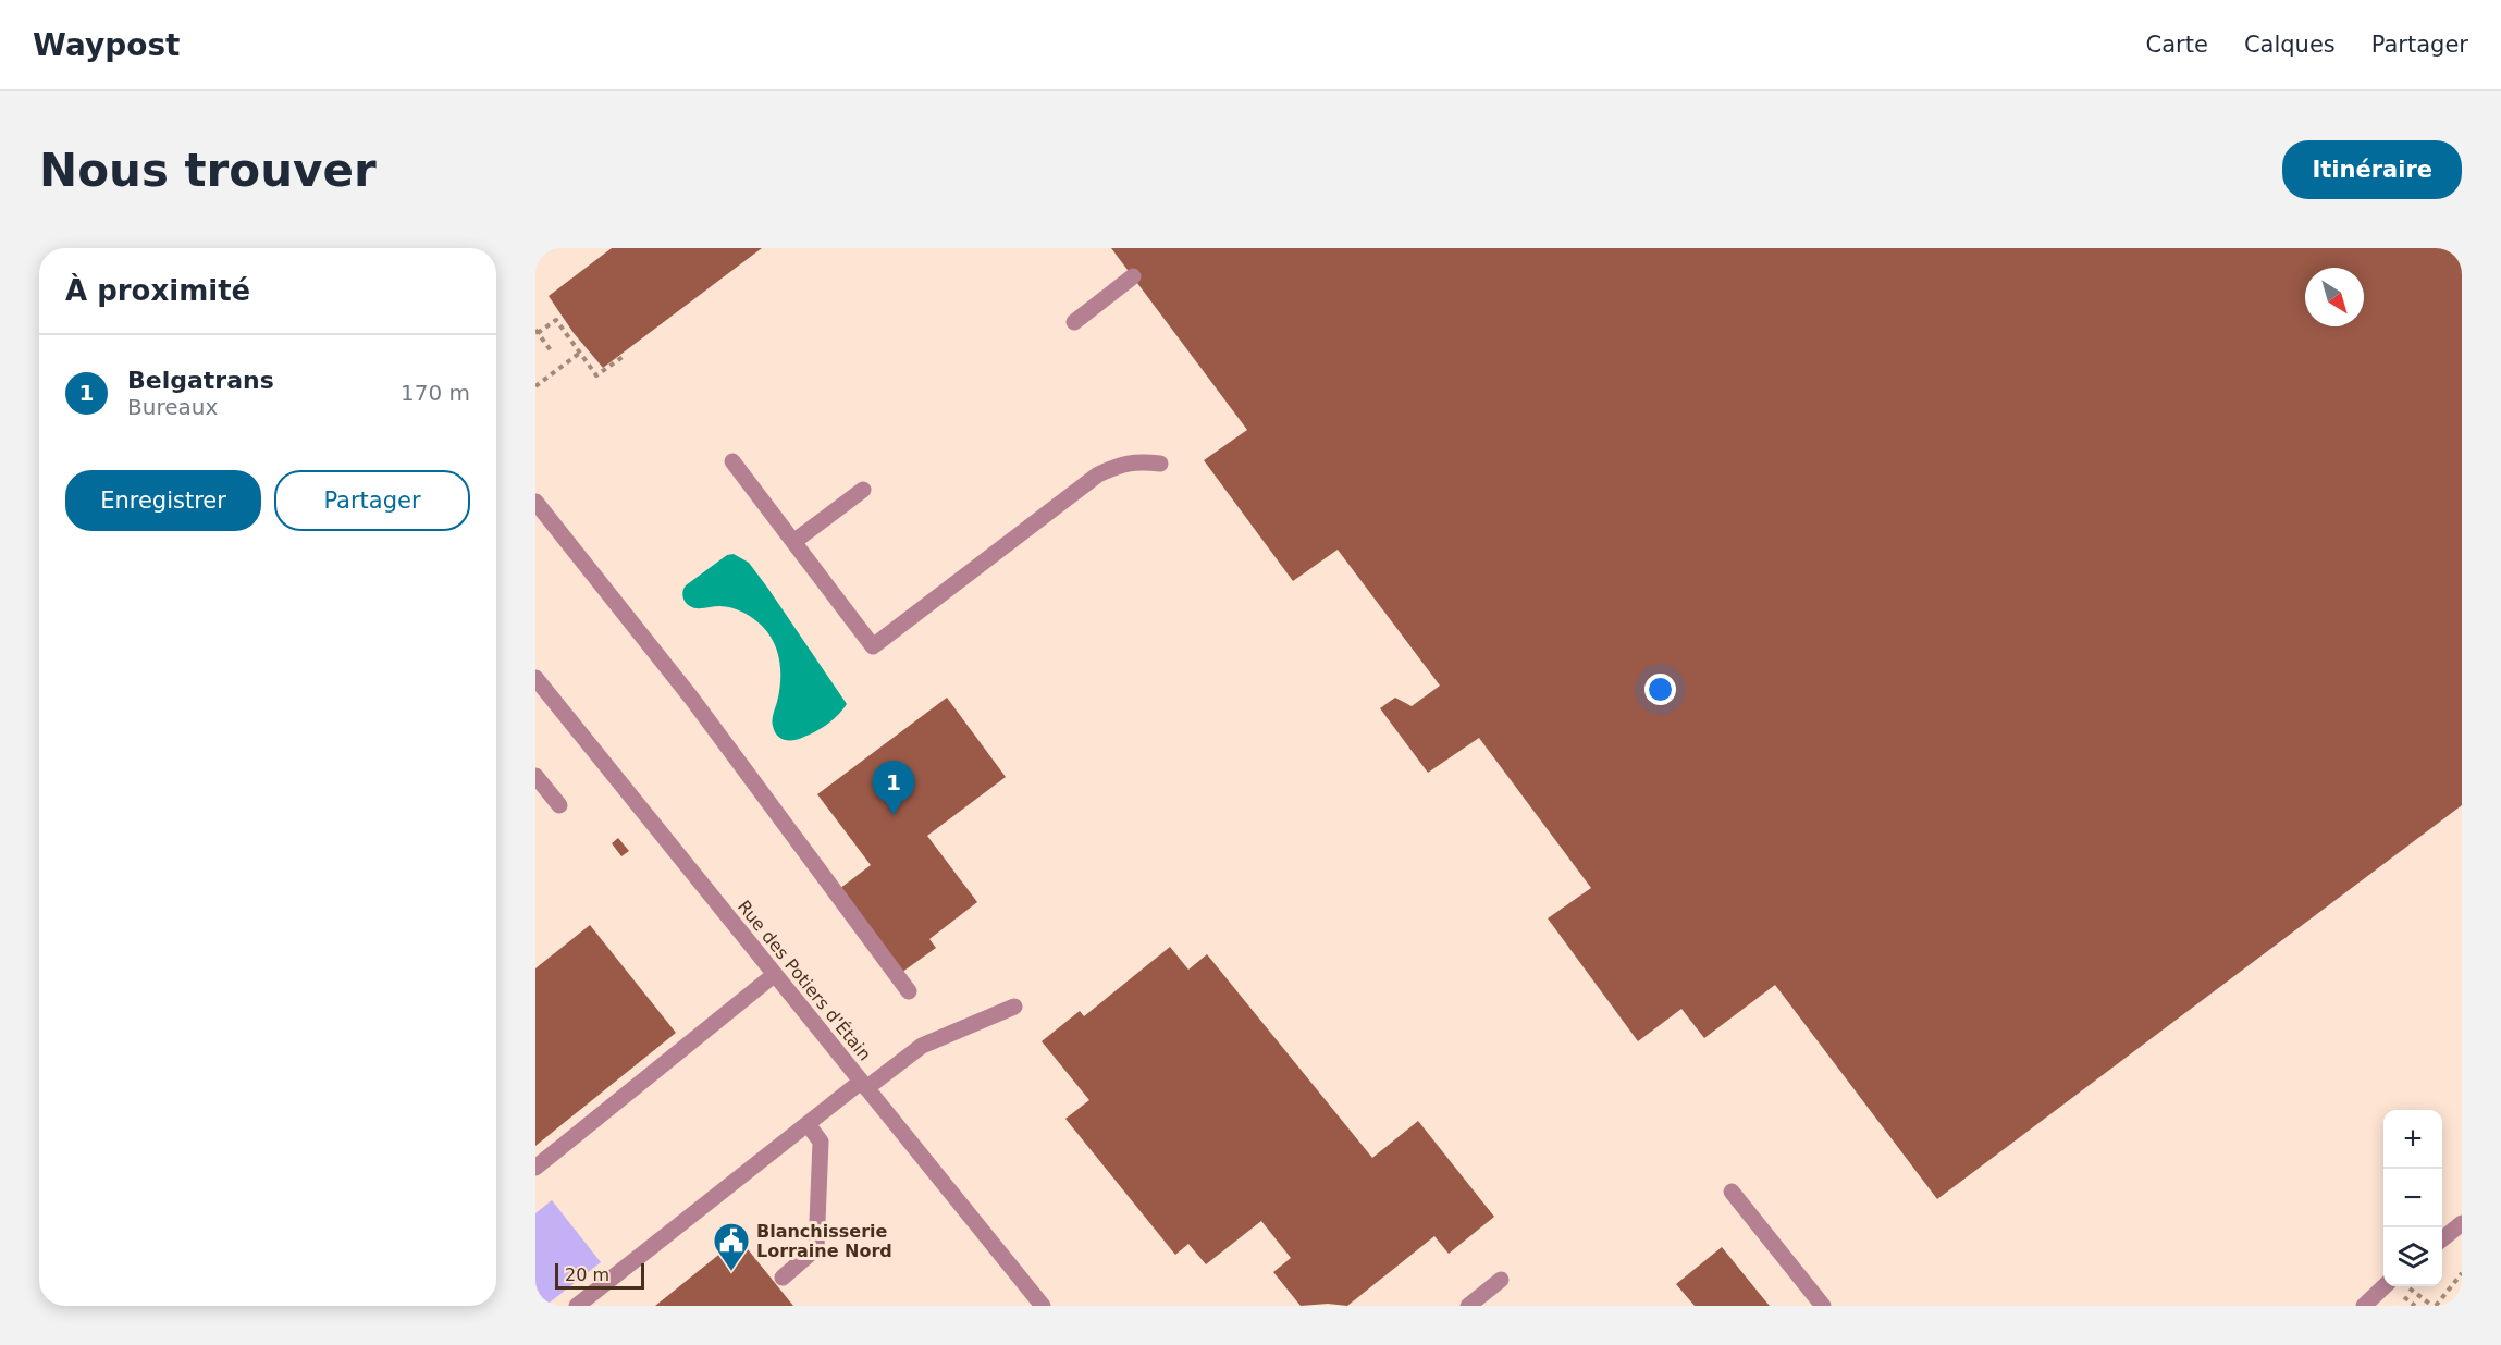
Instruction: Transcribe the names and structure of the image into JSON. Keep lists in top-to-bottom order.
{
  "streets": {
    "street": ["Rue des Potiers d'Étain"]
  },
  "places": {
    "public building": ["Blanchisserie Lorraine Nord"]
  },
  "scale_bar": "20 m",
  "north": "bottom right",
  "page": {
    "header": "Waypost",
    "nav": ["Carte", "Calques", "Partager"],
    "buttons": [
      "Itinéraire",
      ["Enregistrer", "Partager"]
    ],
    "title": "Nous trouver",
    "heading": "À proximité",
    "list": [
      {
        "mark": "1",
        "name": "Belgatrans",
        "note": "Bureaux",
        "value": "170 m"
      }
    ],
    "pins": "1",
    "map_buttons": ["+", "−"],
    "scale": "20 m"
  }
}
